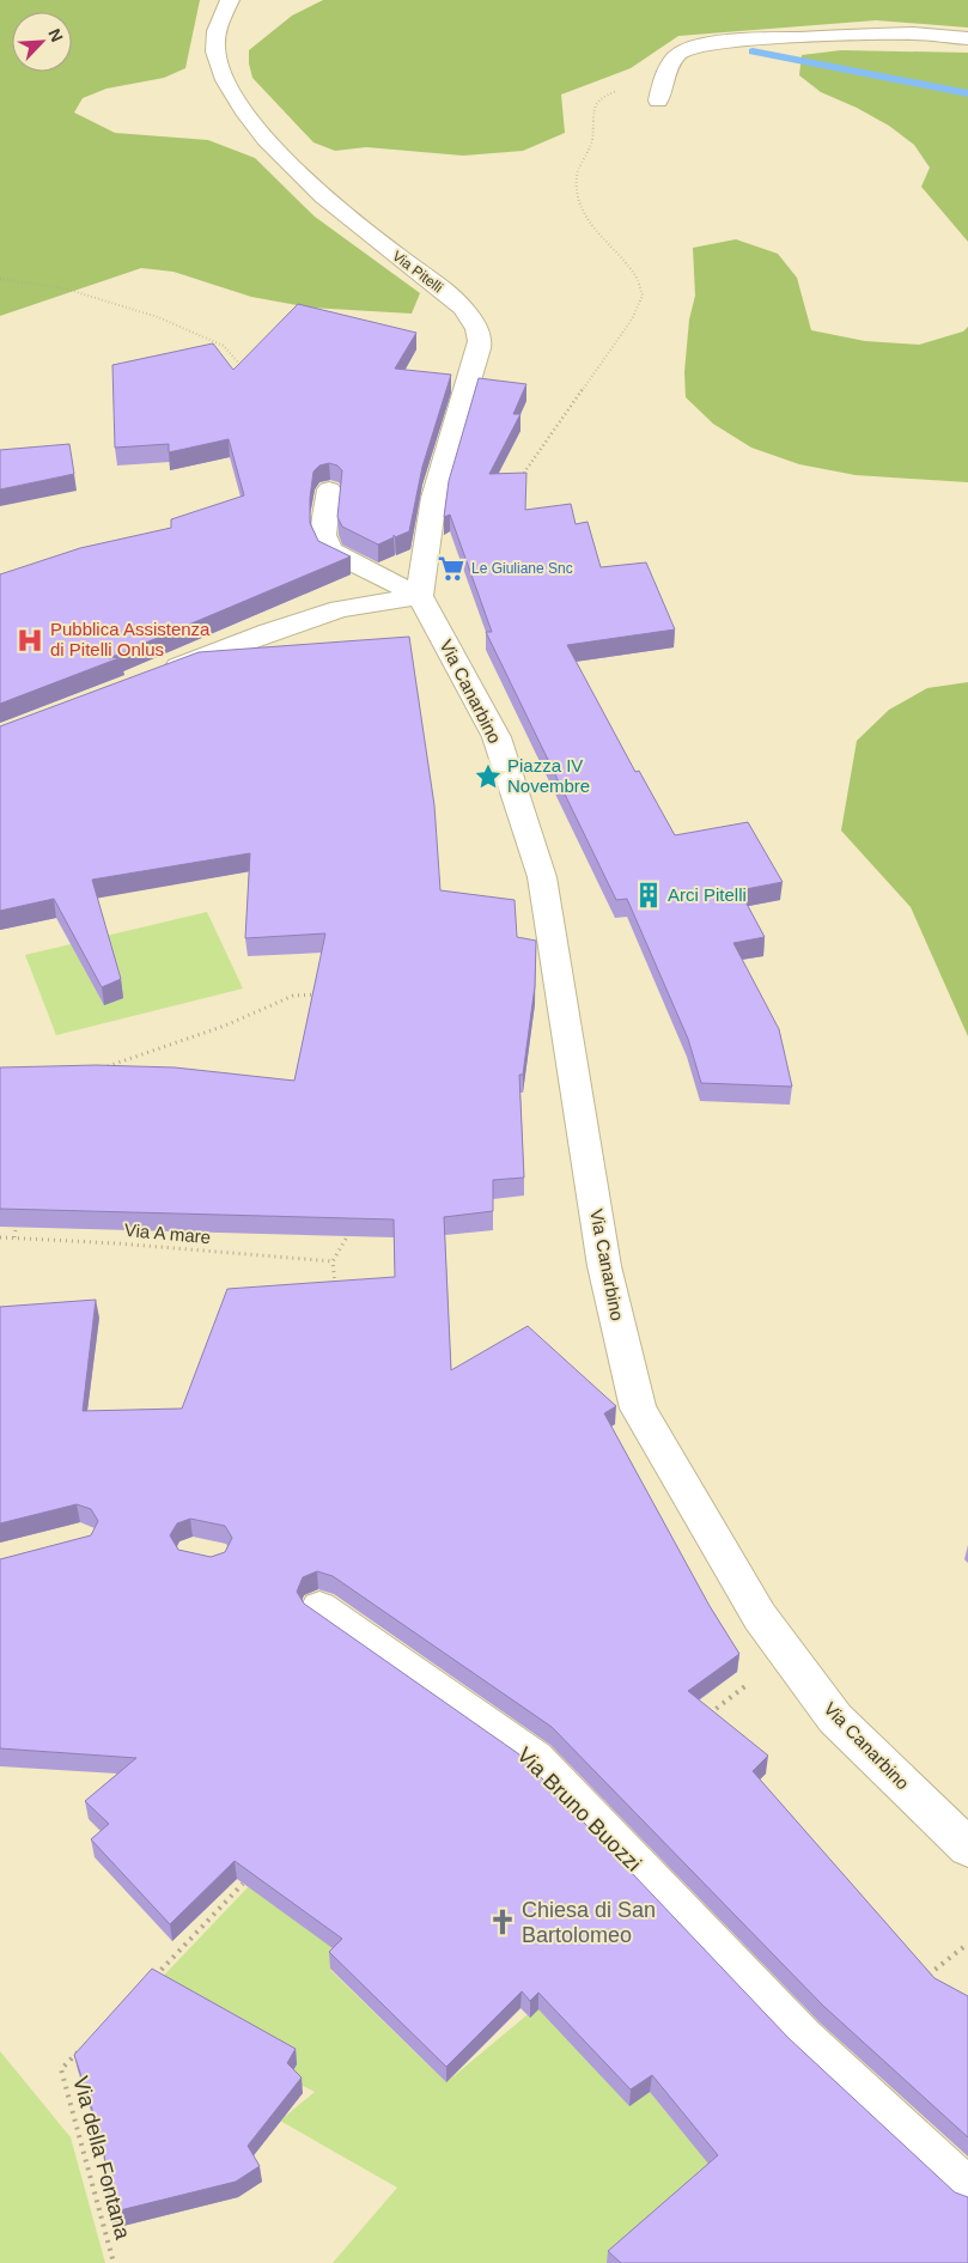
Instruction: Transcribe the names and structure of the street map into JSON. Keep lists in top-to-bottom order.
{
  "streets": {
    "street": ["Via Pitelli", "Via Canarbino", "Via Bruno Buozzi"],
    "path": ["Via A mare", "Via della Fontana"]
  },
  "crossings": [
    ["Via Pitelli", "Via Canarbino"]
  ],
  "places": {
    "supermarket": ["Le Giuliane Snc"],
    "hospital": ["Pubblica Assistenza di Pitelli Onlus"],
    "place": ["Piazza IV Novembre"],
    "building": ["Arci Pitelli"],
    "church": ["Chiesa di San Bartolomeo"]
  },
  "north": "top right"
}
